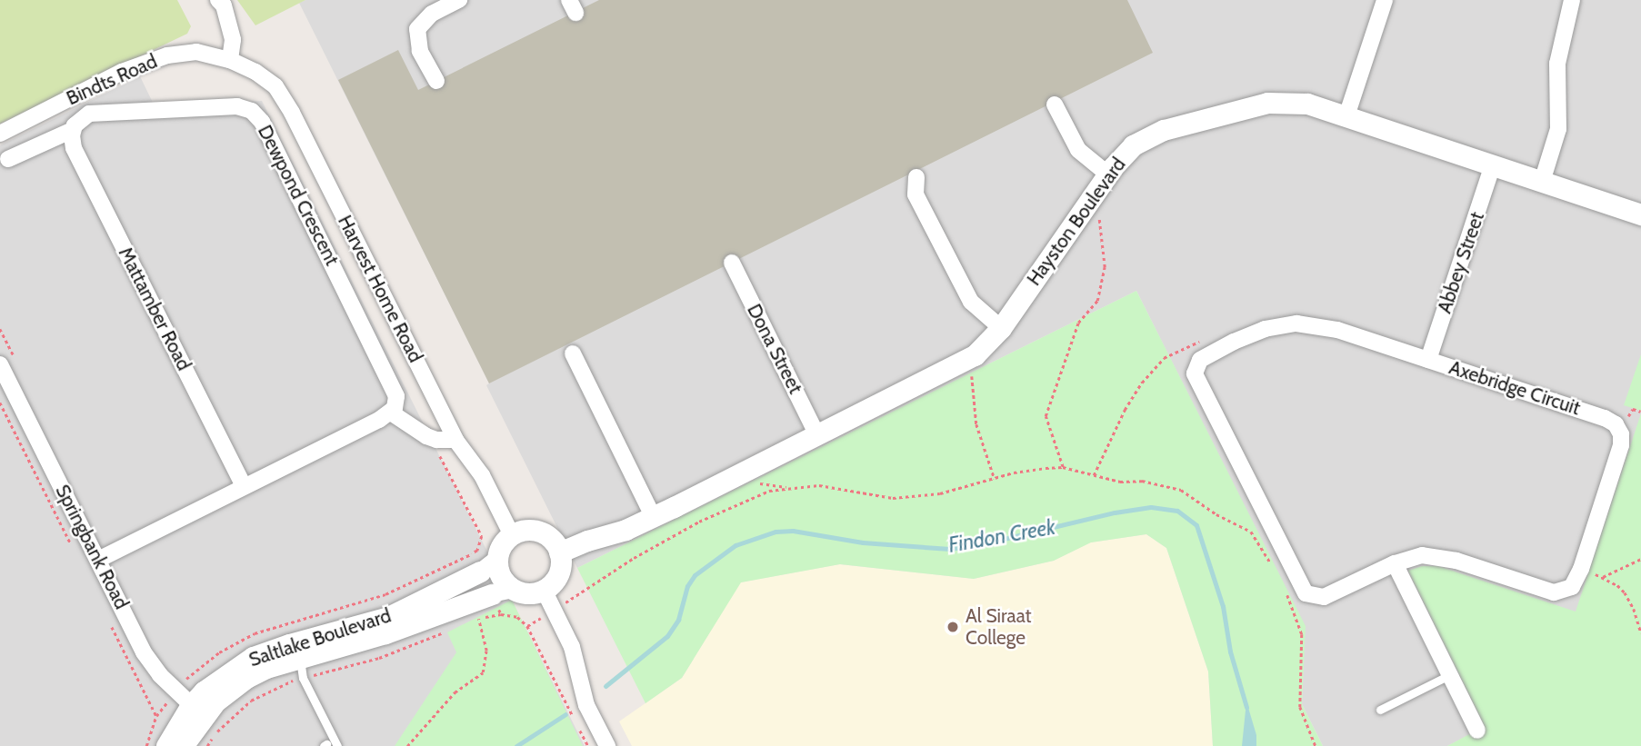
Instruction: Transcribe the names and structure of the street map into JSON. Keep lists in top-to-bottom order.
{
  "streets": {
    "street": [
      "Bindts Road",
      "Dewpond Crescent",
      "Hayston Boulevard",
      "Abbey Street",
      "Harvest Home Road",
      "Mattamber Road",
      "Dona Street",
      "Axebridge Circuit",
      "Springbank Road",
      "Saltlake Boulevard"
    ]
  },
  "crossings": [
    ["Bindts Road", "Harvest Home Road"],
    ["Dewpond Crescent", "Mattamber Road"],
    ["Hayston Boulevard", "Abbey Street"],
    ["Hayston Boulevard", "Harvest Home Road"],
    ["Hayston Boulevard", "Dona Street"],
    ["Hayston Boulevard", "Saltlake Boulevard"],
    ["Abbey Street", "Axebridge Circuit"],
    ["Harvest Home Road", "Saltlake Boulevard"],
    ["Springbank Road", "Saltlake Boulevard"]
  ],
  "water": ["Findon Creek"],
  "places": ["Al Siraat College"]
}
